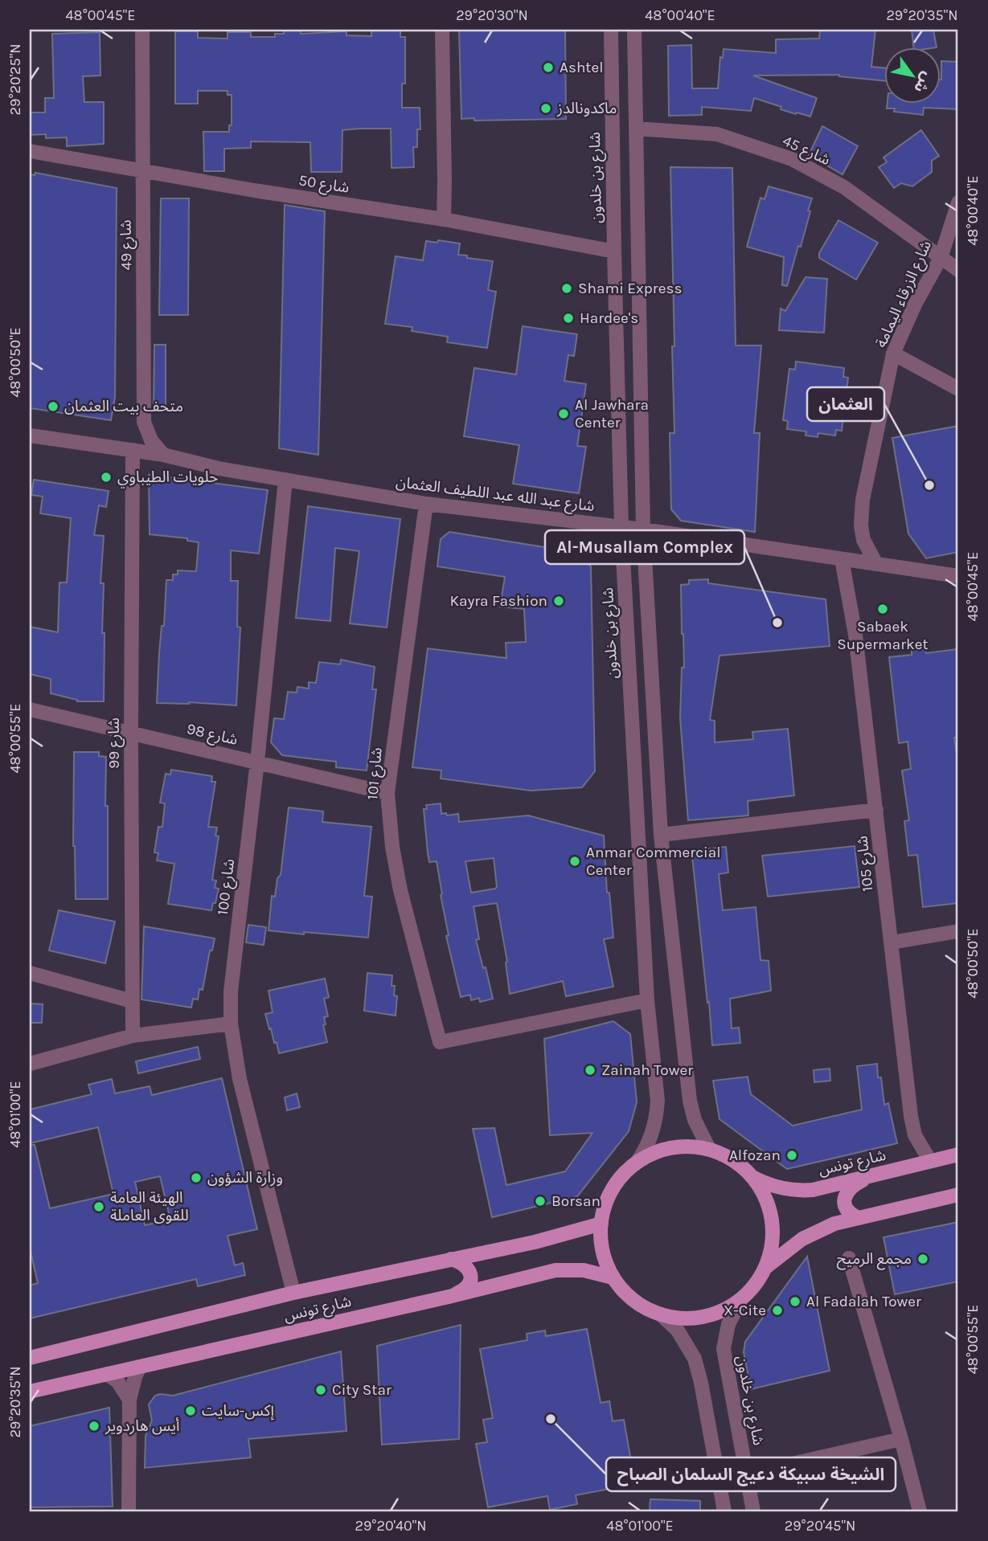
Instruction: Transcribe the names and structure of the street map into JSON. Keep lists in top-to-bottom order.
{
  "streets": {
    "main road": ["شارع تونس"],
    "street": [
      "شارع 45",
      "شارع بن خلدون",
      "شارع 50",
      "شارع 49",
      "شارع الزرقاء اليمامة",
      "شارع عبد الله عبد اللطيف العثمان",
      "شارع 98",
      "شارع 99",
      "شارع 101",
      "شارع 105",
      "شارع 100"
    ]
  },
  "crossings": [
    ["شارع 45", "شارع الزرقاء اليمامة"],
    ["شارع بن خلدون", "شارع 50"],
    ["شارع بن خلدون", "شارع عبد الله عبد اللطيف العثمان"],
    ["شارع بن خلدون", "شارع 101"],
    ["شارع بن خلدون", "شارع تونس"],
    ["شارع 50", "شارع 49"],
    ["شارع 49", "شارع عبد الله عبد اللطيف العثمان"],
    ["شارع الزرقاء اليمامة", "شارع عبد الله عبد اللطيف العثمان"],
    ["شارع عبد الله عبد اللطيف العثمان", "شارع 99"],
    ["شارع عبد الله عبد اللطيف العثمان", "شارع 101"],
    ["شارع عبد الله عبد اللطيف العثمان", "شارع 105"],
    ["شارع عبد الله عبد اللطيف العثمان", "شارع 100"],
    ["شارع 98", "شارع 99"],
    ["شارع 98", "شارع 101"],
    ["شارع 98", "شارع 100"],
    ["شارع 105", "شارع تونس"],
    ["شارع 100", "شارع تونس"]
  ],
  "places": [
    "Ashtel",
    "ماكدونالدز",
    "Shami Express",
    "Hardee's",
    "متحف بيت العثمان",
    "Al Jawhara Center",
    "حلويات الطيباوي",
    "العثمان",
    "Kayra Fashion",
    "Sabaek Supermarket",
    "Al-Musallam Complex",
    "Anmar Commercial Center",
    "Zainah Tower",
    "Alfozan",
    "وزارة الشؤون",
    "Borsan",
    "الهيئة العامة للقوى العاملة",
    "مجمع الرميح",
    "Al Fadalah Tower",
    "X-Cite",
    "City Star",
    "إكس-سايت",
    "الشيخة سبيكة دعيج السلمان الصباح",
    "أيس هاردوير"
  ],
  "north": "bottom right",
  "coordinates": [
    "48°00'45\"E",
    "29°20'30\"N",
    "48°00'40\"E",
    "29°20'35\"N",
    "29°20'25\"N",
    "48°00'50\"E",
    "48°00'55\"E",
    "48°01'00\"E",
    "29°20'40\"N",
    "29°20'45\"N"
  ]
}
